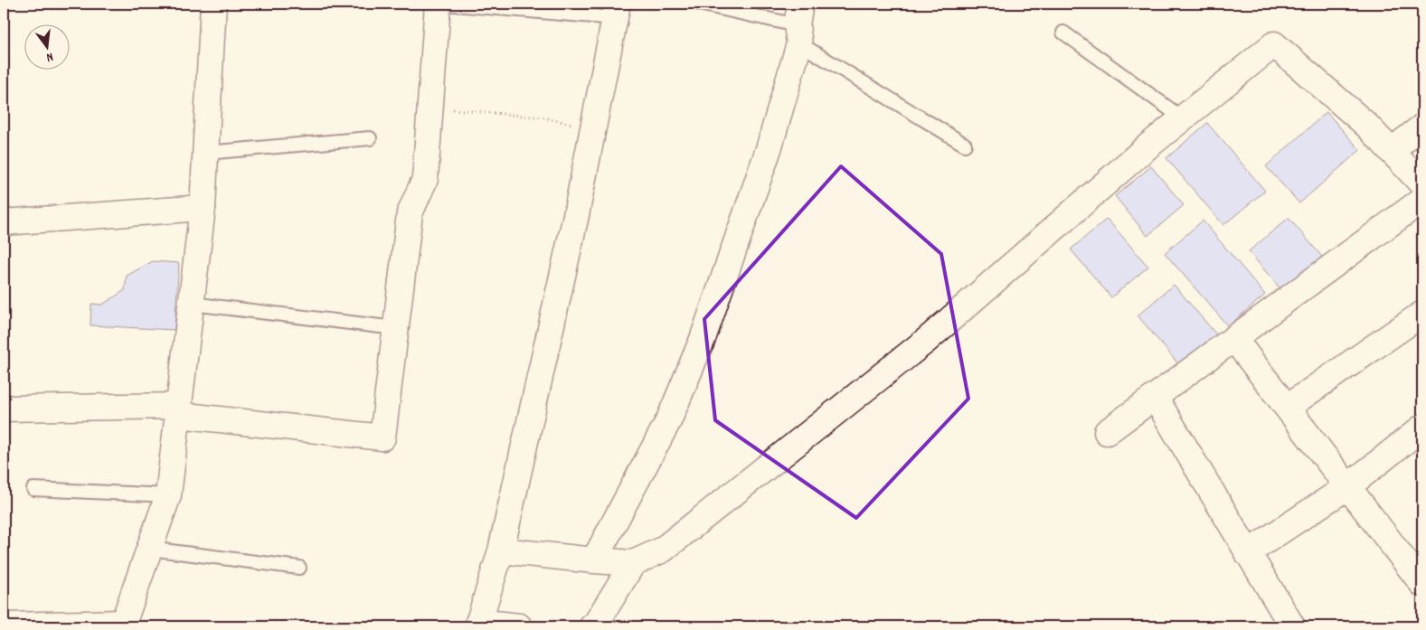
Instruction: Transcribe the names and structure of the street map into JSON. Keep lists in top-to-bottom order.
{
  "north": "bottom"
}
